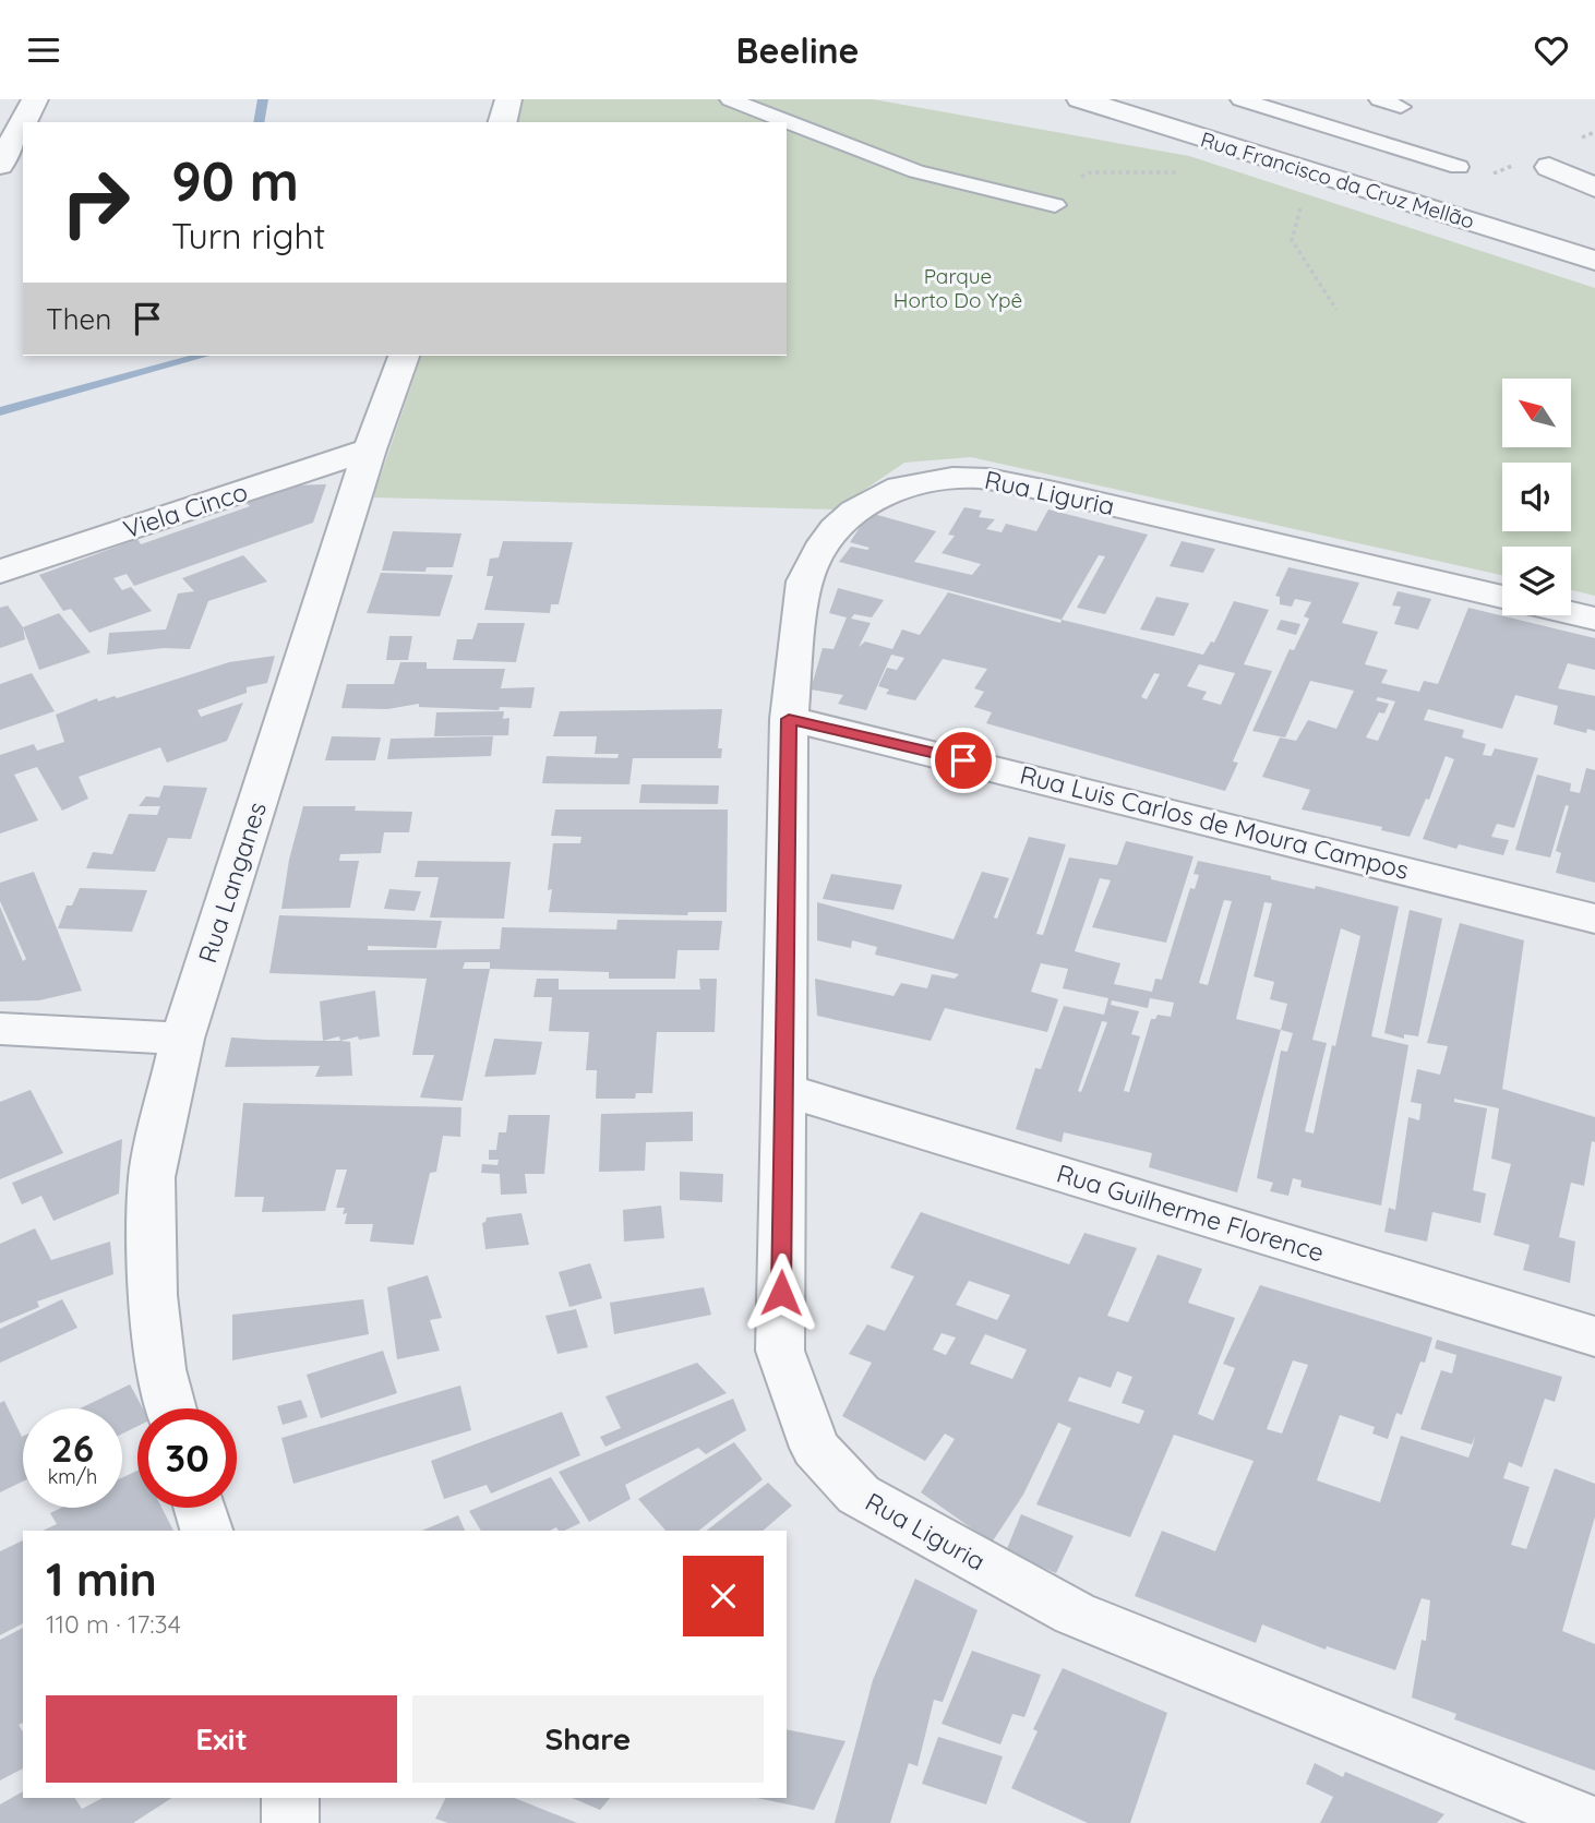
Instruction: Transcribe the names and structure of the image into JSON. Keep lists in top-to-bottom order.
{
  "streets": {
    "street": [
      "Rua Francisco da Cruz Mellão",
      "Rua Liguria",
      "Viela Cinco",
      "Rua Luis Carlos de Moura Campos",
      "Rua Langanes",
      "Rua Guilherme Florence"
    ]
  },
  "crossings": [
    ["Rua Liguria", "Rua Luis Carlos de Moura Campos"],
    ["Rua Liguria", "Rua Guilherme Florence"],
    ["Viela Cinco", "Rua Langanes"]
  ],
  "parks": ["Parque Horto Do Ypê"],
  "north": "top left",
  "page": {
    "header": "Beeline",
    "turn": ["90 m", "Turn right"],
    "then": "Then",
    "speed": "26 km/h",
    "limit": "30",
    "heading": ["1 min", "110 m · 17:34"],
    "buttons": ["Exit", "Share"]
  }
}
